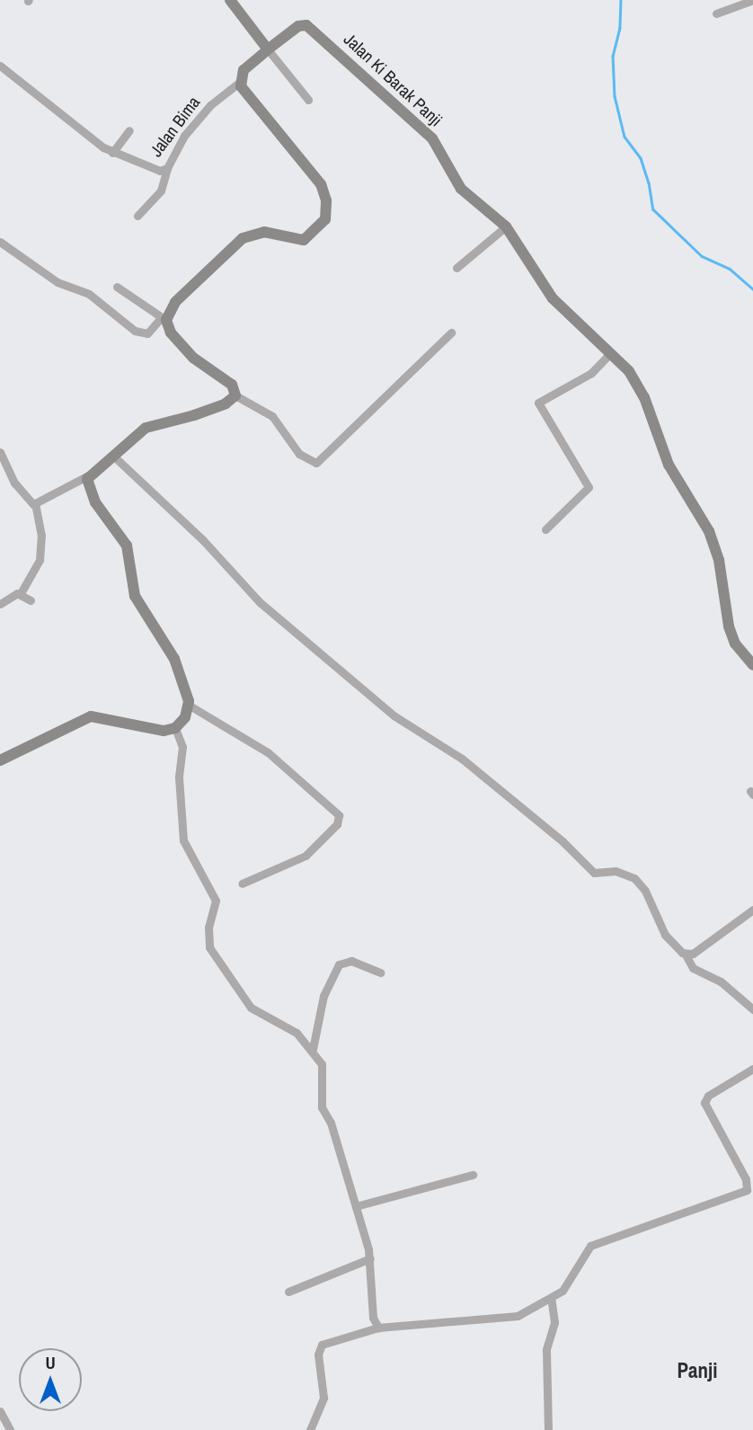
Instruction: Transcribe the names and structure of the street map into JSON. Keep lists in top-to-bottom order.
{
  "streets": {
    "street": ["Jalan Ki Barak Panji", "Jalan Bima"]
  },
  "districts": ["Panji"],
  "north": "top"
}
